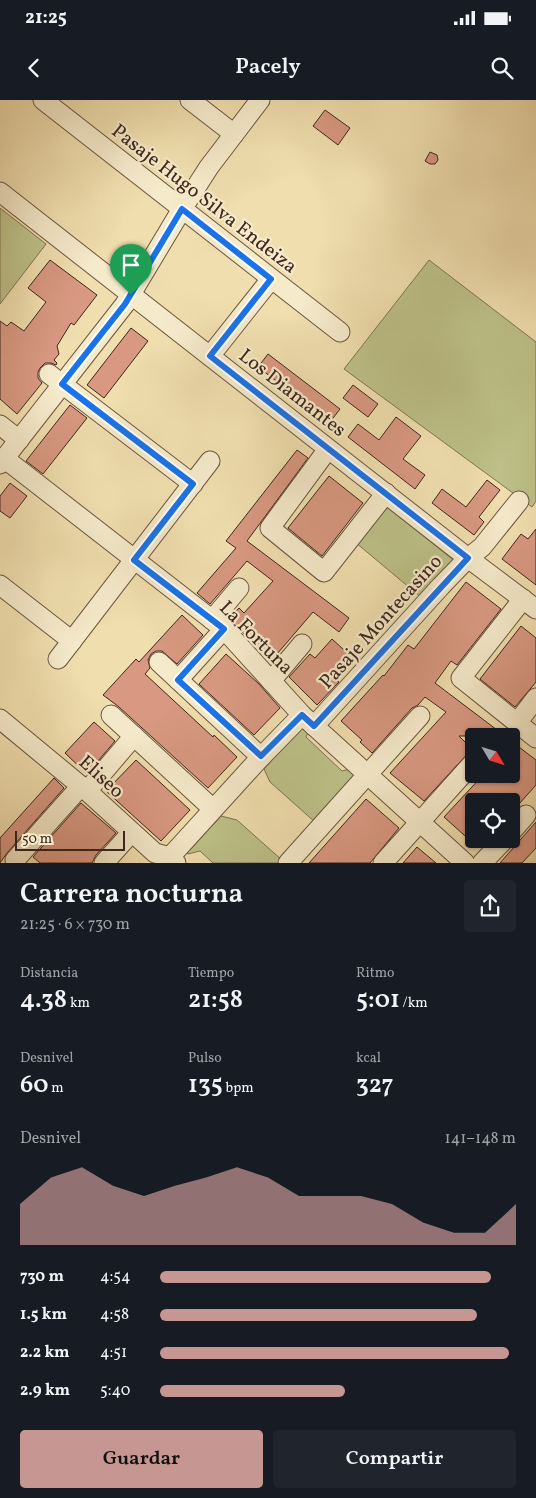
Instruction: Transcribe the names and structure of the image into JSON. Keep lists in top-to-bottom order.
{
  "streets": {
    "street": [
      "Pasaje Hugo Silva Endeiza",
      "Los Diamantes",
      "Pasaje Montecasino",
      "La Fortuna",
      "Eliseo"
    ]
  },
  "crossings": [
    ["Los Diamantes", "Pasaje Montecasino"],
    ["Pasaje Montecasino", "La Fortuna"],
    ["Pasaje Montecasino", "Eliseo"]
  ],
  "scale_bar": "50 m",
  "north": "bottom right",
  "page": {
    "status": "21:25",
    "header": "Pacely",
    "scale": "50 m",
    "heading": ["Carrera nocturna", "21:25 · 6 × 730 m"],
    "stats": [
      ["Distancia", "4.38 km"],
      ["Tiempo", "21:58"],
      ["Ritmo", "5:01 /km"],
      ["Desnivel", "60 m"],
      ["Pulso", "135 bpm"],
      ["kcal", "327"]
    ],
    "chart": ["Desnivel", "141–148 m"],
    "list": [
      {
        "name": "730 m",
        "note": "4:54"
      },
      {
        "name": "1.5 km",
        "note": "4:58"
      },
      {
        "name": "2.2 km",
        "note": "4:51"
      },
      {
        "name": "2.9 km",
        "note": "5:40"
      }
    ],
    "buttons": ["Guardar", "Compartir"]
  }
}
